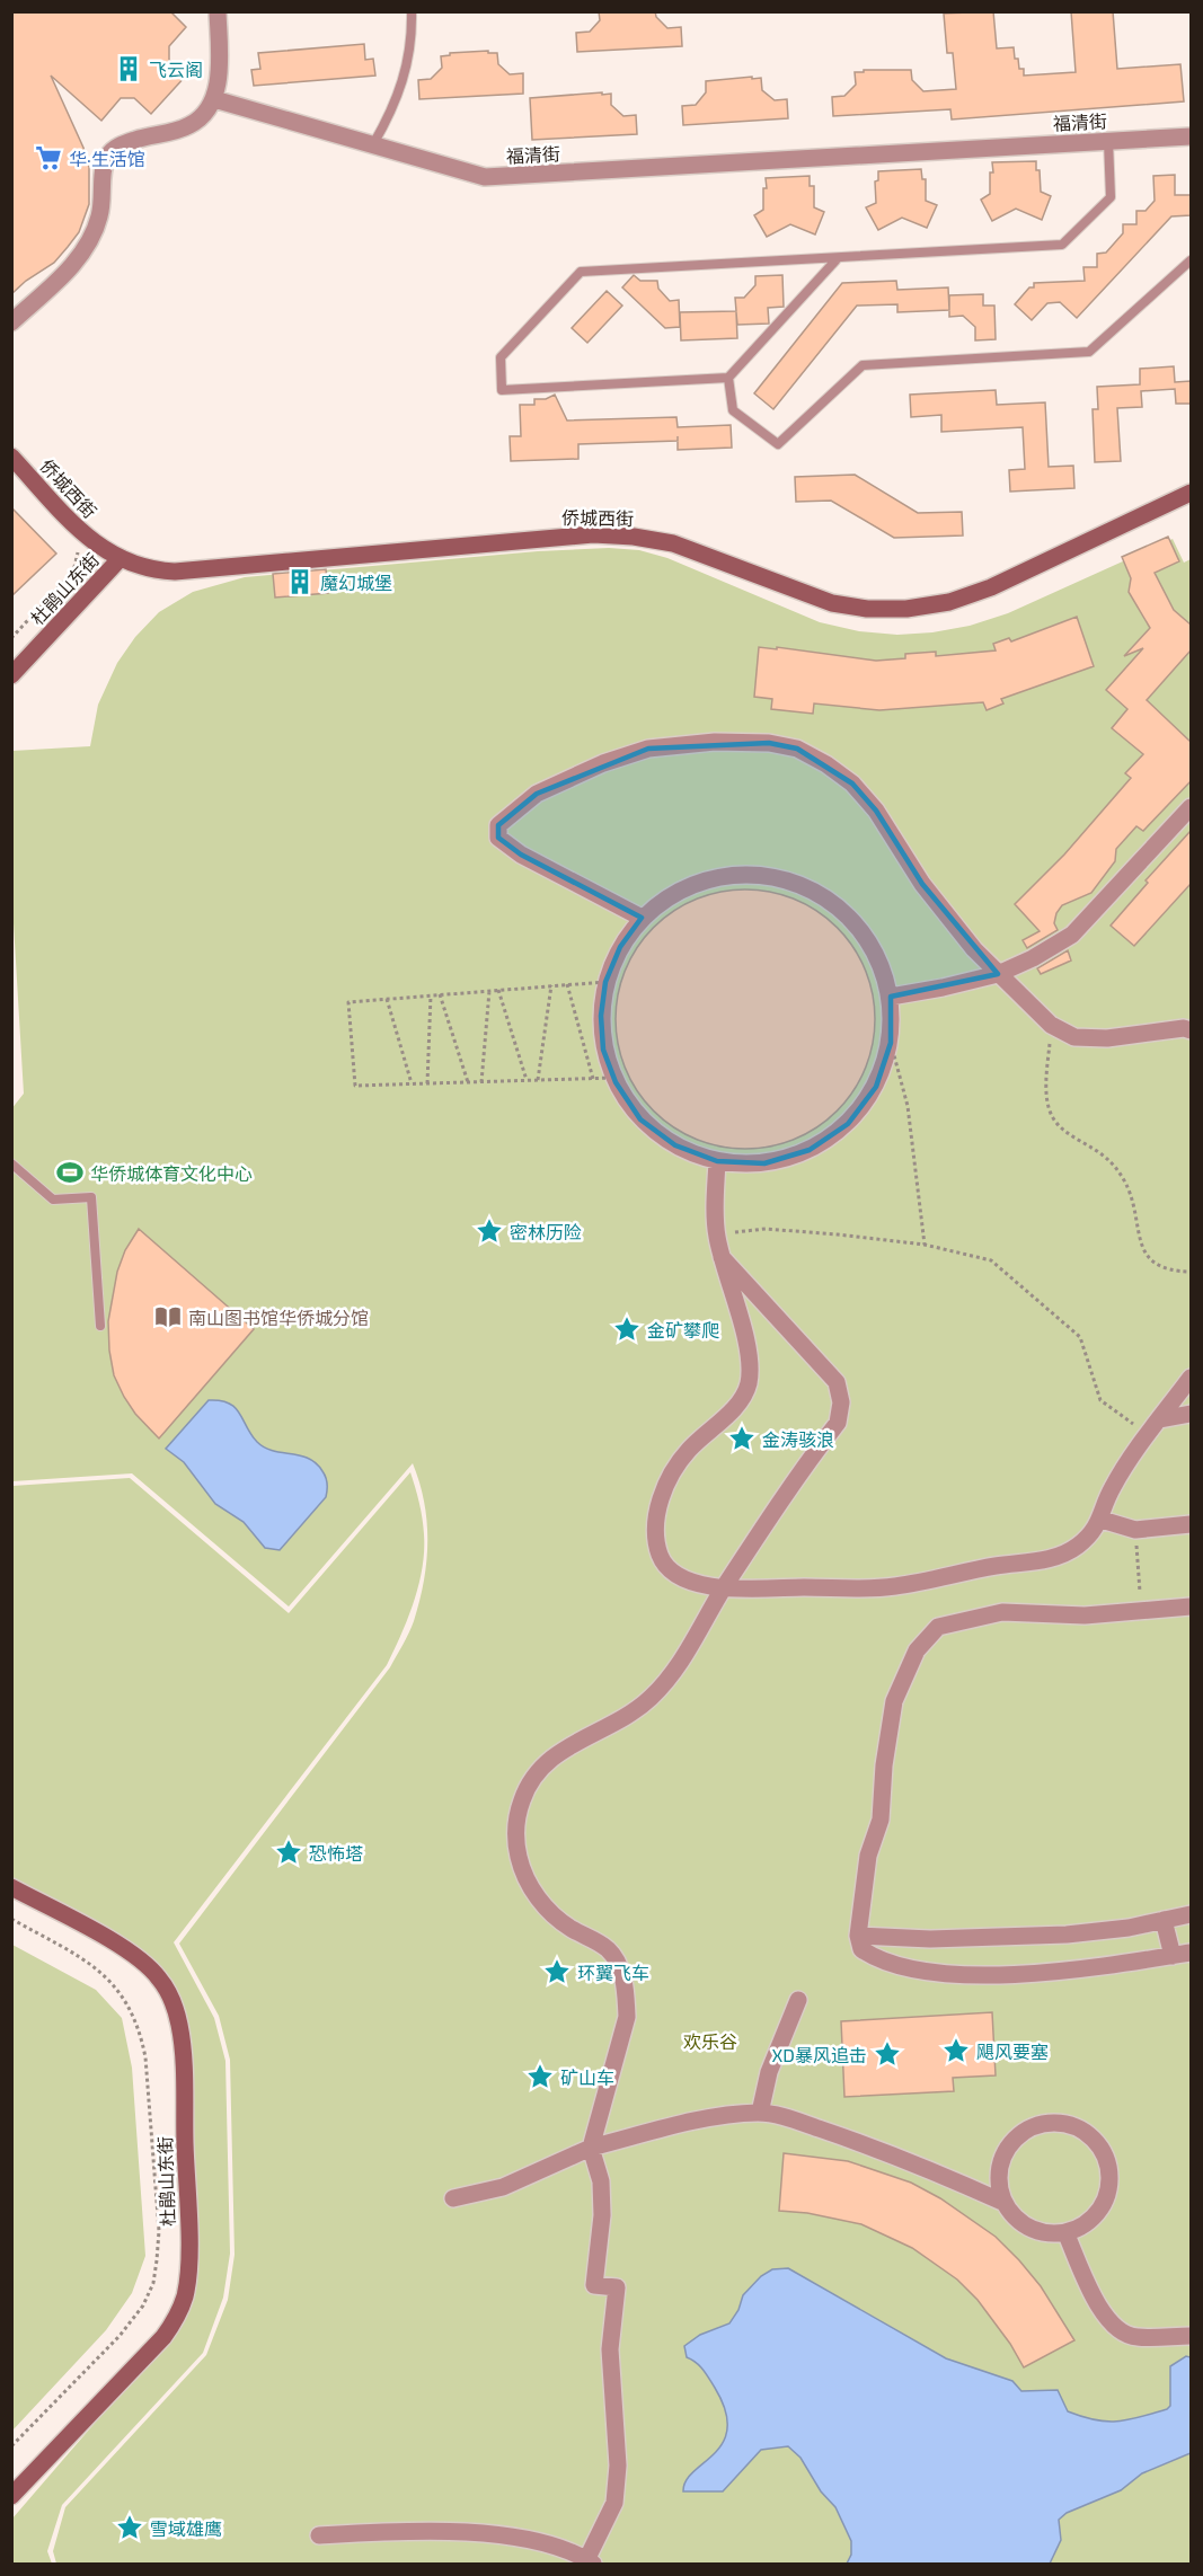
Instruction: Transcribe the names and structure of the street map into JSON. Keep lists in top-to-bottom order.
{
  "streets": {
    "street": ["福清街", "侨城西街", "杜鹃山东街"]
  },
  "crossings": [
    ["侨城西街", "杜鹃山东街"]
  ],
  "parks": ["欢乐谷"],
  "places": {
    "building": ["飞云阁", "魔幻城堡"],
    "supermarket": ["华·生活馆"],
    "sports": ["华侨城体育文化中心"],
    "place": [
      "密林历险",
      "金矿攀爬",
      "金涛骇浪",
      "恐怖塔",
      "环翼飞车",
      "飓风要塞",
      "XD暴风追击",
      "矿山车",
      "雪域雄鹰"
    ],
    "library": ["南山图书馆华侨城分馆"]
  }
}
